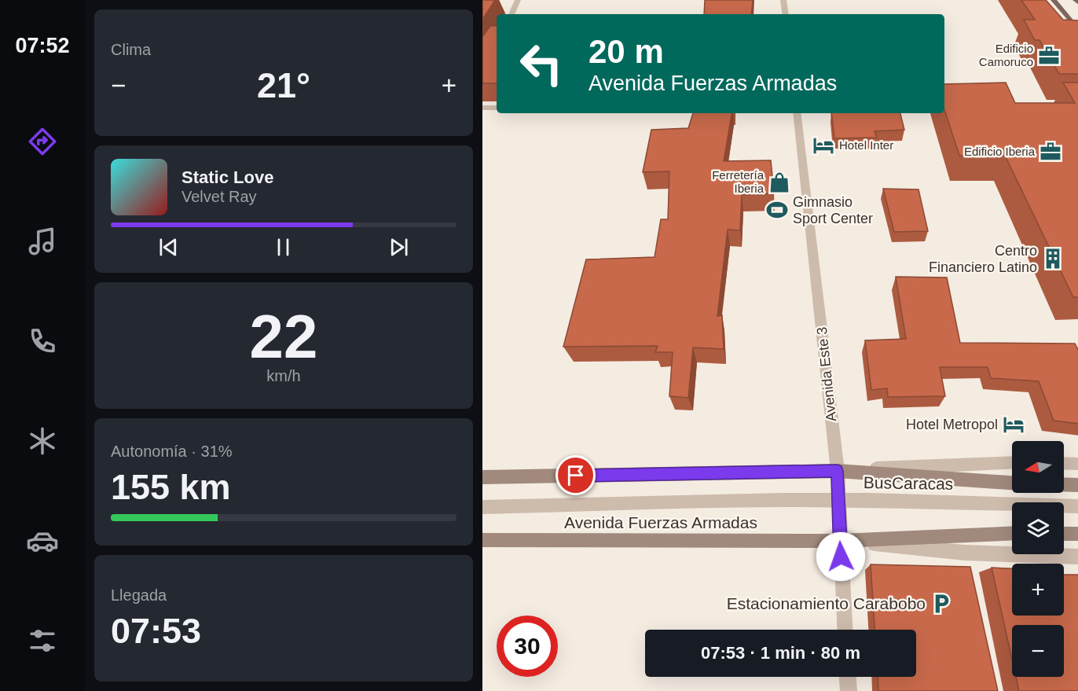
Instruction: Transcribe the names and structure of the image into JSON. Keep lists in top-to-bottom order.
{
  "streets": {
    "main road": ["Avenida Fuerzas Armadas"],
    "street": ["Avenida Este 3", "BusCaracas"]
  },
  "crossings": [
    ["Avenida Este 3", "BusCaracas"],
    ["Avenida Este 3", "Avenida Fuerzas Armadas"]
  ],
  "places": {
    "office": ["Edificio Camoruco", "Edificio Iberia"],
    "hotel": ["Hotel Inter", "Hotel Metropol"],
    "shop": ["Ferretería Iberia"],
    "sports": ["Gimnasio Sport Center"],
    "building": ["Centro Financiero Latino"],
    "parking": ["Estacionamiento Carabobo"]
  },
  "north": "left",
  "page": {
    "tabs": "07:52",
    "tile": [
      "Clima",
      ["22", "km/h"],
      ["Autonomía · 31%", "155 km"],
      ["Llegada", "07:53"]
    ],
    "turn": ["20 m", "Avenida Fuerzas Armadas"],
    "heat": ["−", "21°", "+"],
    "song": ["Static Love", "Velvet Ray"],
    "map_buttons": ["+", "−"],
    "limit": "30",
    "trip": "07:53 · 1 min · 80 m"
  }
}
